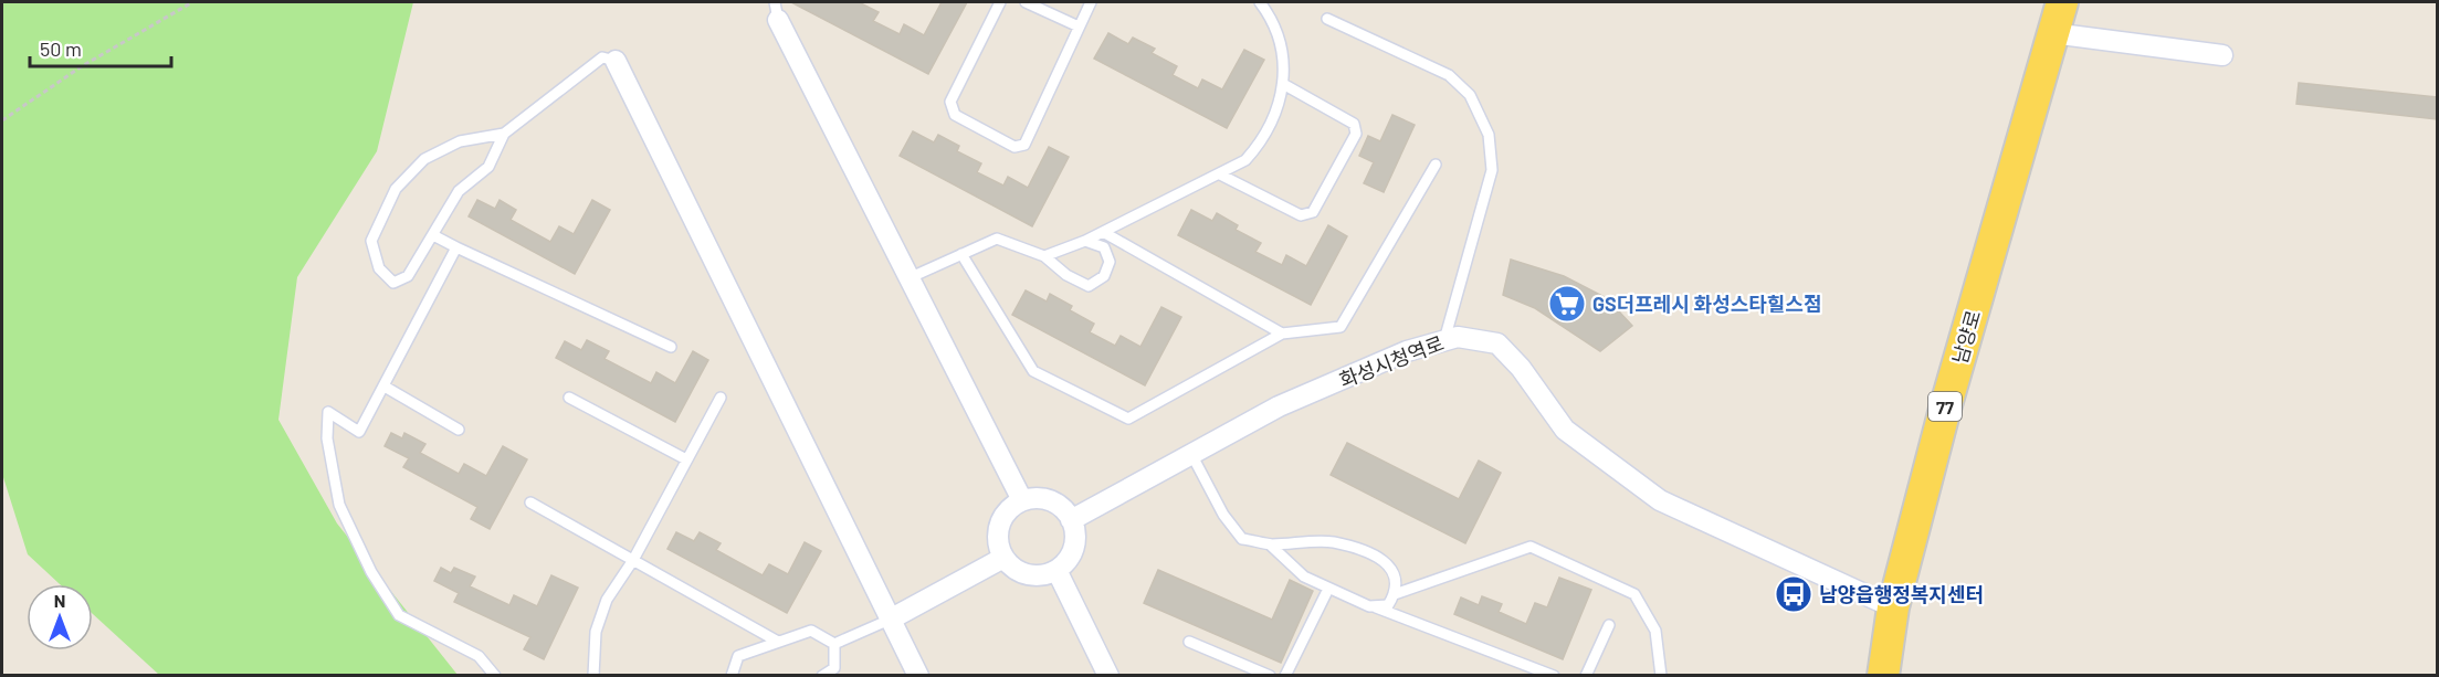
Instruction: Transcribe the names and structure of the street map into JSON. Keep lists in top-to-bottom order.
{
  "streets": {
    "main road": ["남양로", "77"],
    "street": ["화성시청역로"]
  },
  "crossings": [
    ["남양로", "화성시청역로"]
  ],
  "places": {
    "supermarket": ["GS더프레시 화성스타힐스점"],
    "bus stop": ["남양읍행정복지센터"]
  },
  "scale_bar": "50 m",
  "north": "top"
}
